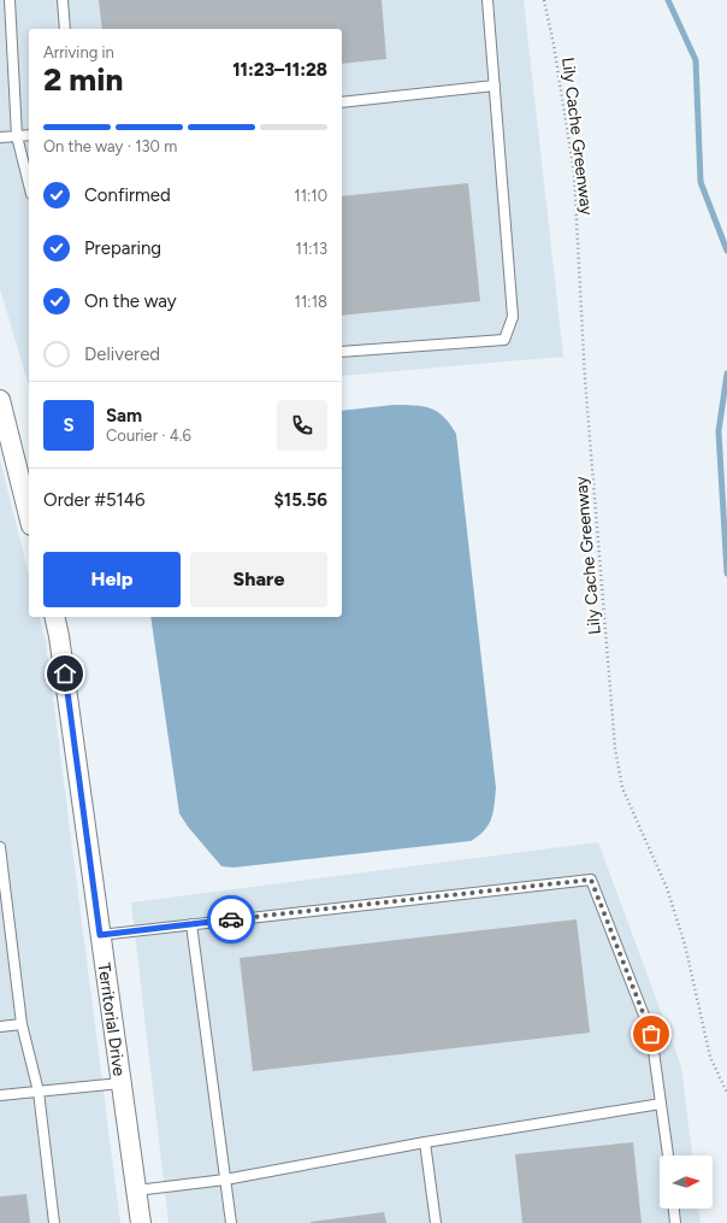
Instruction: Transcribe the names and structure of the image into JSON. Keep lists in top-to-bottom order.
{
  "streets": {
    "street": ["Territorial Drive"],
    "path": ["Lily Cache Greenway"]
  },
  "north": "right",
  "page": {
    "heading": ["2 min", "Arriving in", "11:23–11:28"],
    "panel": [
      "Sam",
      "Courier · 4.6",
      "Order #5146",
      "$15.56"
    ],
    "bar": "On the way · 130 m",
    "list": [
      ["Confirmed", "11:10"],
      ["Preparing", "11:13"],
      ["On the way", "11:18"],
      "Delivered"
    ],
    "round": "S",
    "buttons": ["Help", "Share"]
  }
}
